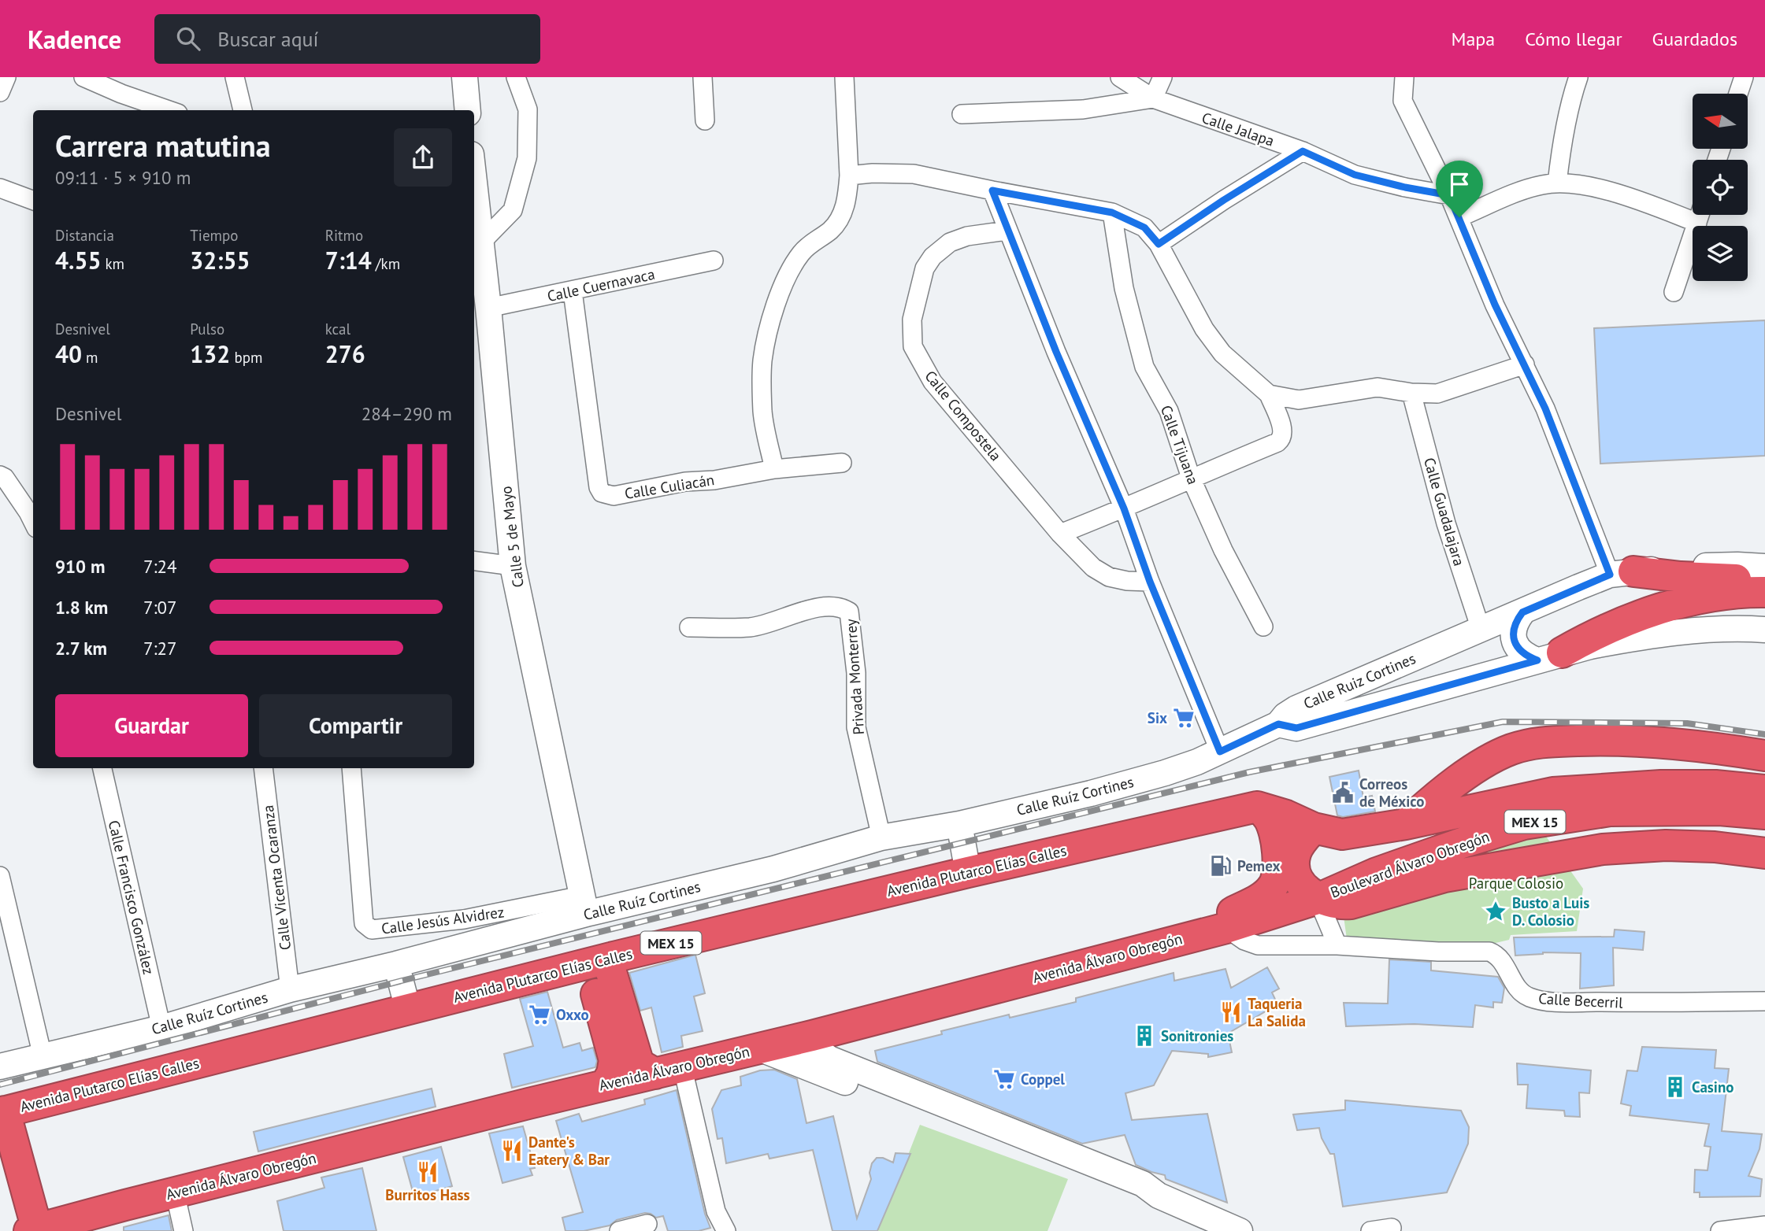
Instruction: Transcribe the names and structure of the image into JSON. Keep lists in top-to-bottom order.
{
  "streets": {
    "highway": [
      "MEX 15",
      "Boulevard Álvaro Obregón",
      "Avenida Plutarco Elías Calles",
      "Avenida Álvaro Obregón"
    ],
    "street": [
      "Calle Jalapa",
      "Calle Cuernavaca",
      "Calle Compostela",
      "Calle Tijuana",
      "Calle Culiacán",
      "Calle Guadalajara",
      "Calle 5 de Mayo",
      "Privada Monterrey",
      "Calle Ruiz Cortines",
      "Calle Ruíz Cortines",
      "Calle Vicenta Ocaranza",
      "Calle Francisco González",
      "Calle Jesús Alvidrez",
      "Calle Becerril"
    ]
  },
  "crossings": [
    ["Calle Cuernavaca", "Calle Culiacán"],
    ["Calle Cuernavaca", "Calle 5 de Mayo"],
    ["Calle Guadalajara", "Calle Ruiz Cortines"],
    ["Calle 5 de Mayo", "Calle Ruíz Cortines"],
    ["Calle 5 de Mayo", "Calle Jesús Alvidrez"],
    ["Privada Monterrey", "Calle Ruíz Cortines"],
    ["Calle Ruiz Cortines", "Calle Ruíz Cortines"],
    ["Calle Ruíz Cortines", "Calle Vicenta Ocaranza"],
    ["Calle Ruíz Cortines", "Calle Francisco González"],
    ["Calle Ruíz Cortines", "Calle Jesús Alvidrez"],
    ["Boulevard Álvaro Obregón", "Avenida Plutarco Elías Calles"],
    ["Boulevard Álvaro Obregón", "Avenida Álvaro Obregón"],
    ["Avenida Plutarco Elías Calles", "Avenida Álvaro Obregón"],
    ["Avenida Álvaro Obregón", "Calle Becerril"]
  ],
  "parks": ["Parque Colosio"],
  "places": {
    "supermarket": ["Six", "Oxxo", "Coppel"],
    "public building": ["Correos de México"],
    "fuel station": ["Pemex"],
    "place": ["Busto a Luis D. Colosio"],
    "restaurant": ["Taqueria La Salida", "Dante's Eatery & Bar", "Burritos Hass"],
    "building": ["Sonitronies", "Casino"]
  },
  "north": "left",
  "page": {
    "header": "Kadence",
    "search": "Buscar aquí",
    "nav": ["Mapa", "Cómo llegar", "Guardados"],
    "heading": ["Carrera matutina", "09:11 · 5 × 910 m"],
    "stats": [
      ["Distancia", "4.55 km"],
      ["Tiempo", "32:55"],
      ["Ritmo", "7:14 /km"],
      ["Desnivel", "40 m"],
      ["Pulso", "132 bpm"],
      ["kcal", "276"]
    ],
    "chart": ["Desnivel", "284–290 m"],
    "list": [
      {
        "name": "910 m",
        "note": "7:24"
      },
      {
        "name": "1.8 km",
        "note": "7:07"
      },
      {
        "name": "2.7 km",
        "note": "7:27"
      }
    ],
    "buttons": ["Guardar", "Compartir"]
  }
}
